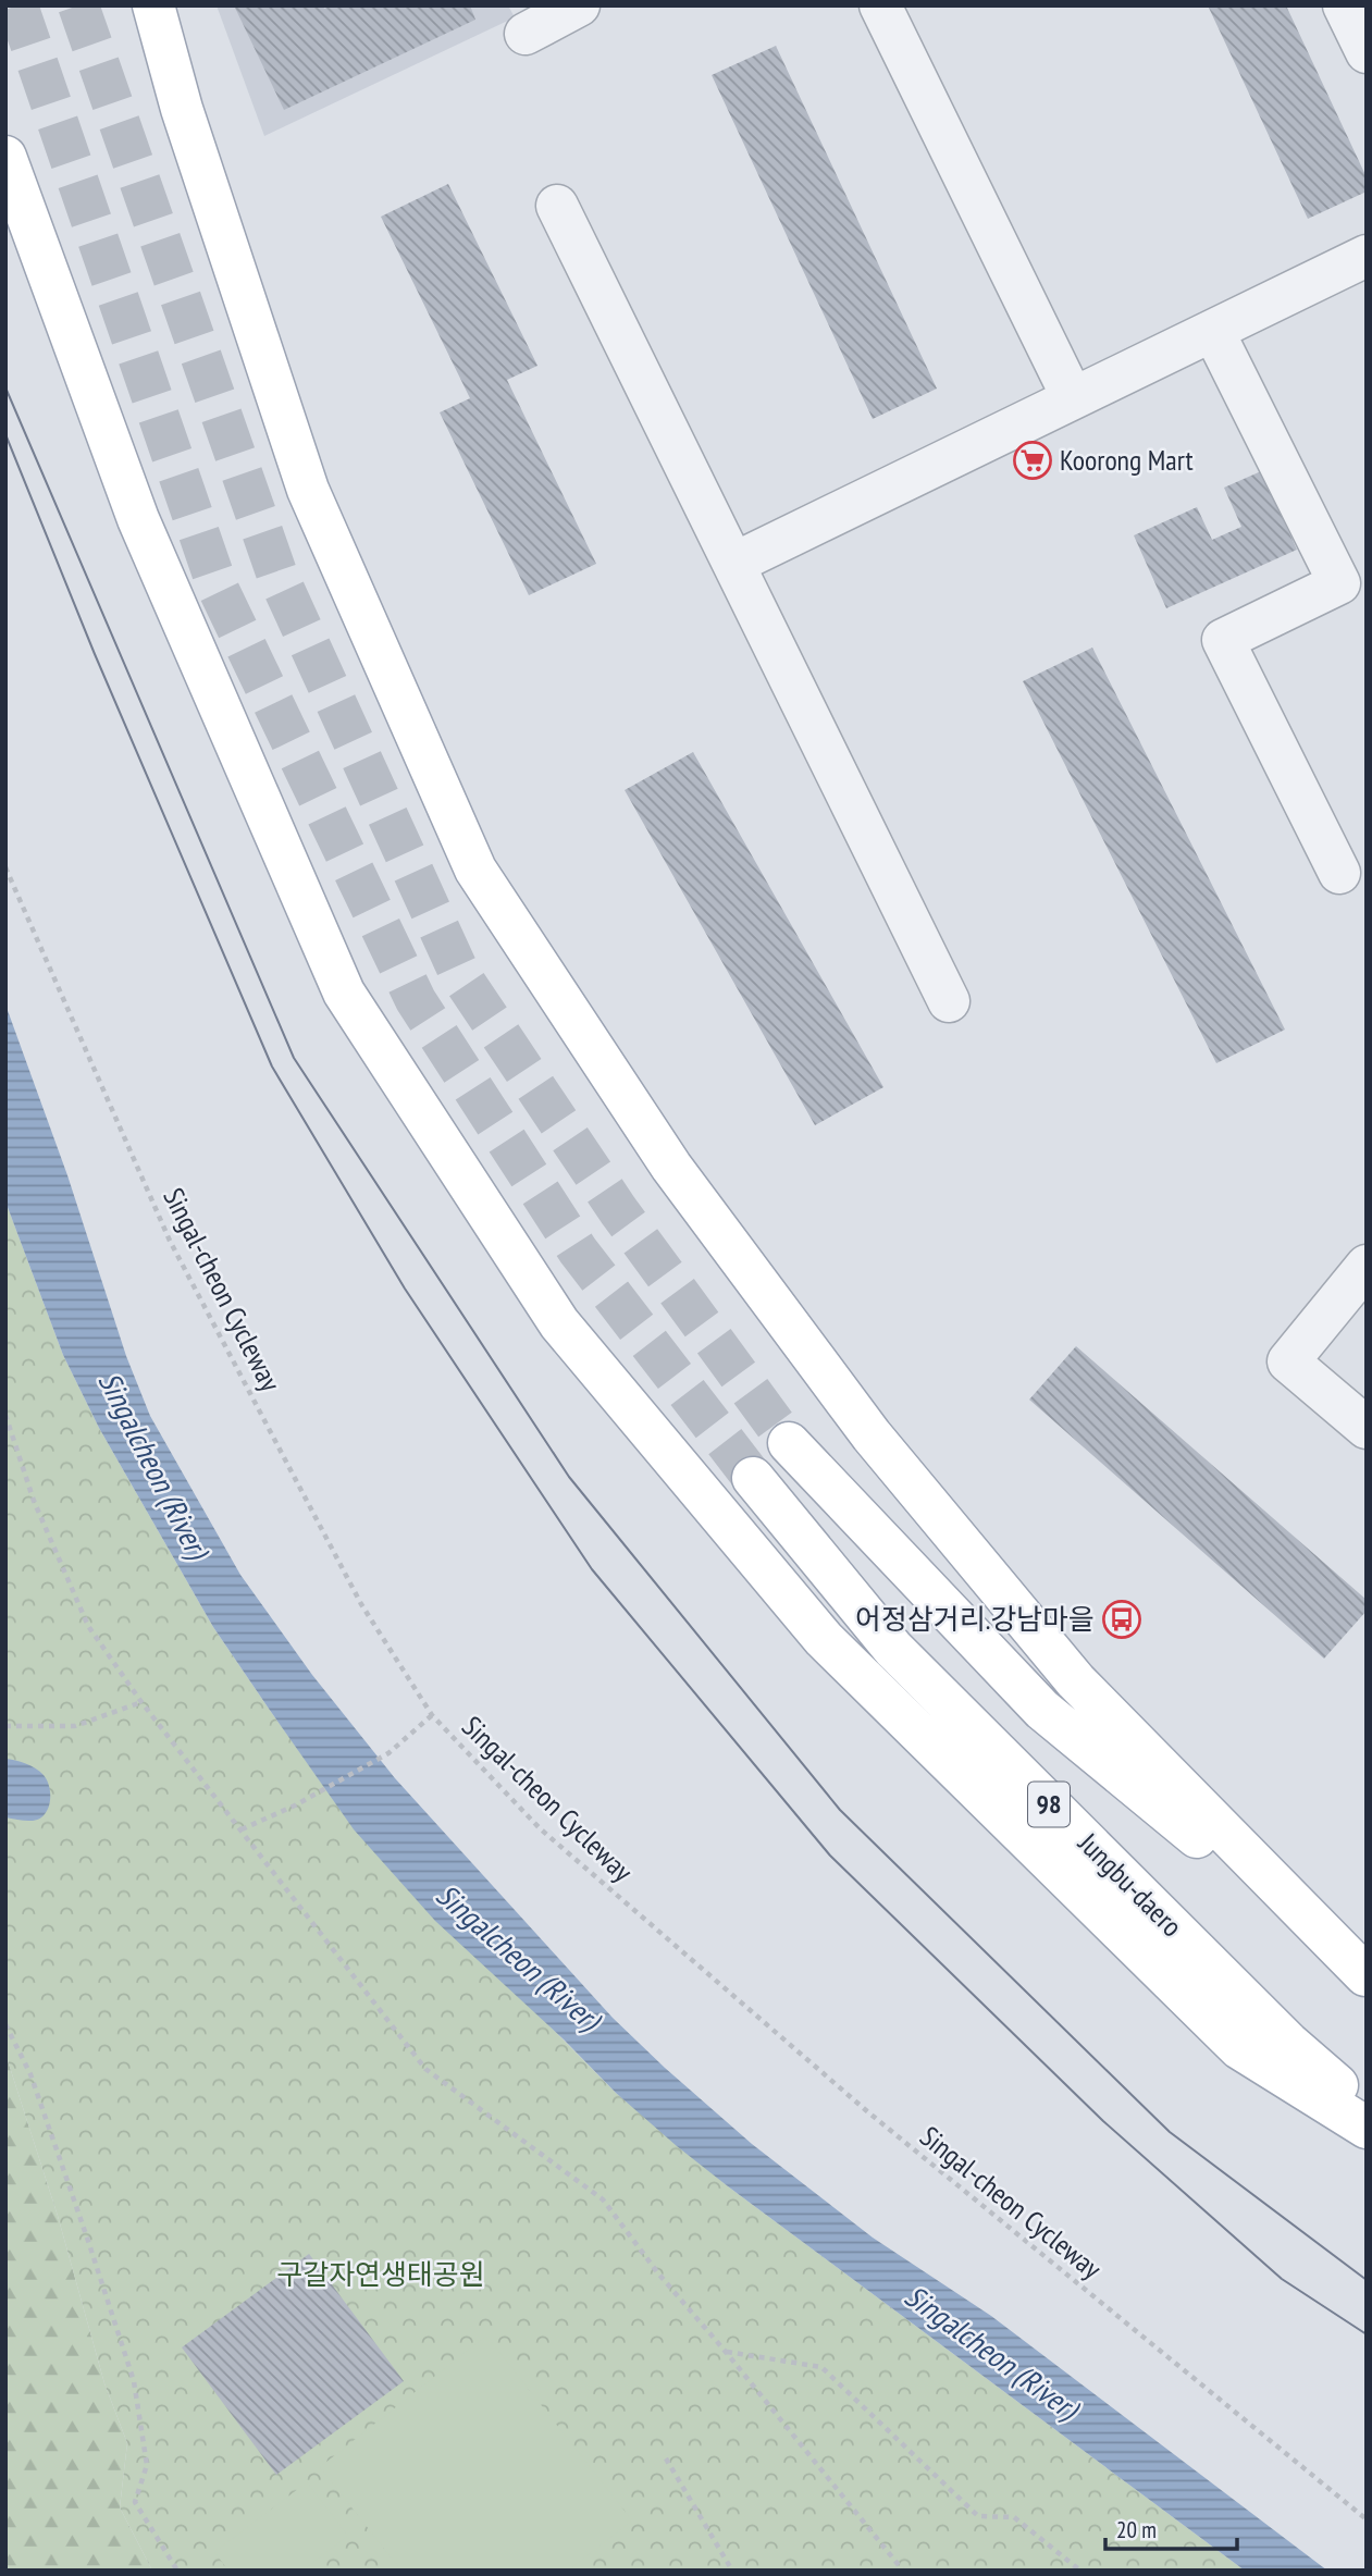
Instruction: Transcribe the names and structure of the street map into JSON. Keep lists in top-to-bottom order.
{
  "streets": {
    "main road": ["98", "Jungbu-daero"],
    "path": ["Singal-cheon Cycleway"]
  },
  "water": ["Singalcheon (River)"],
  "parks": ["구갈자연생태공원"],
  "places": {
    "supermarket": ["Koorong Mart"],
    "bus stop": ["어정삼거리.강남마을"]
  },
  "scale_bar": "20 m"
}
